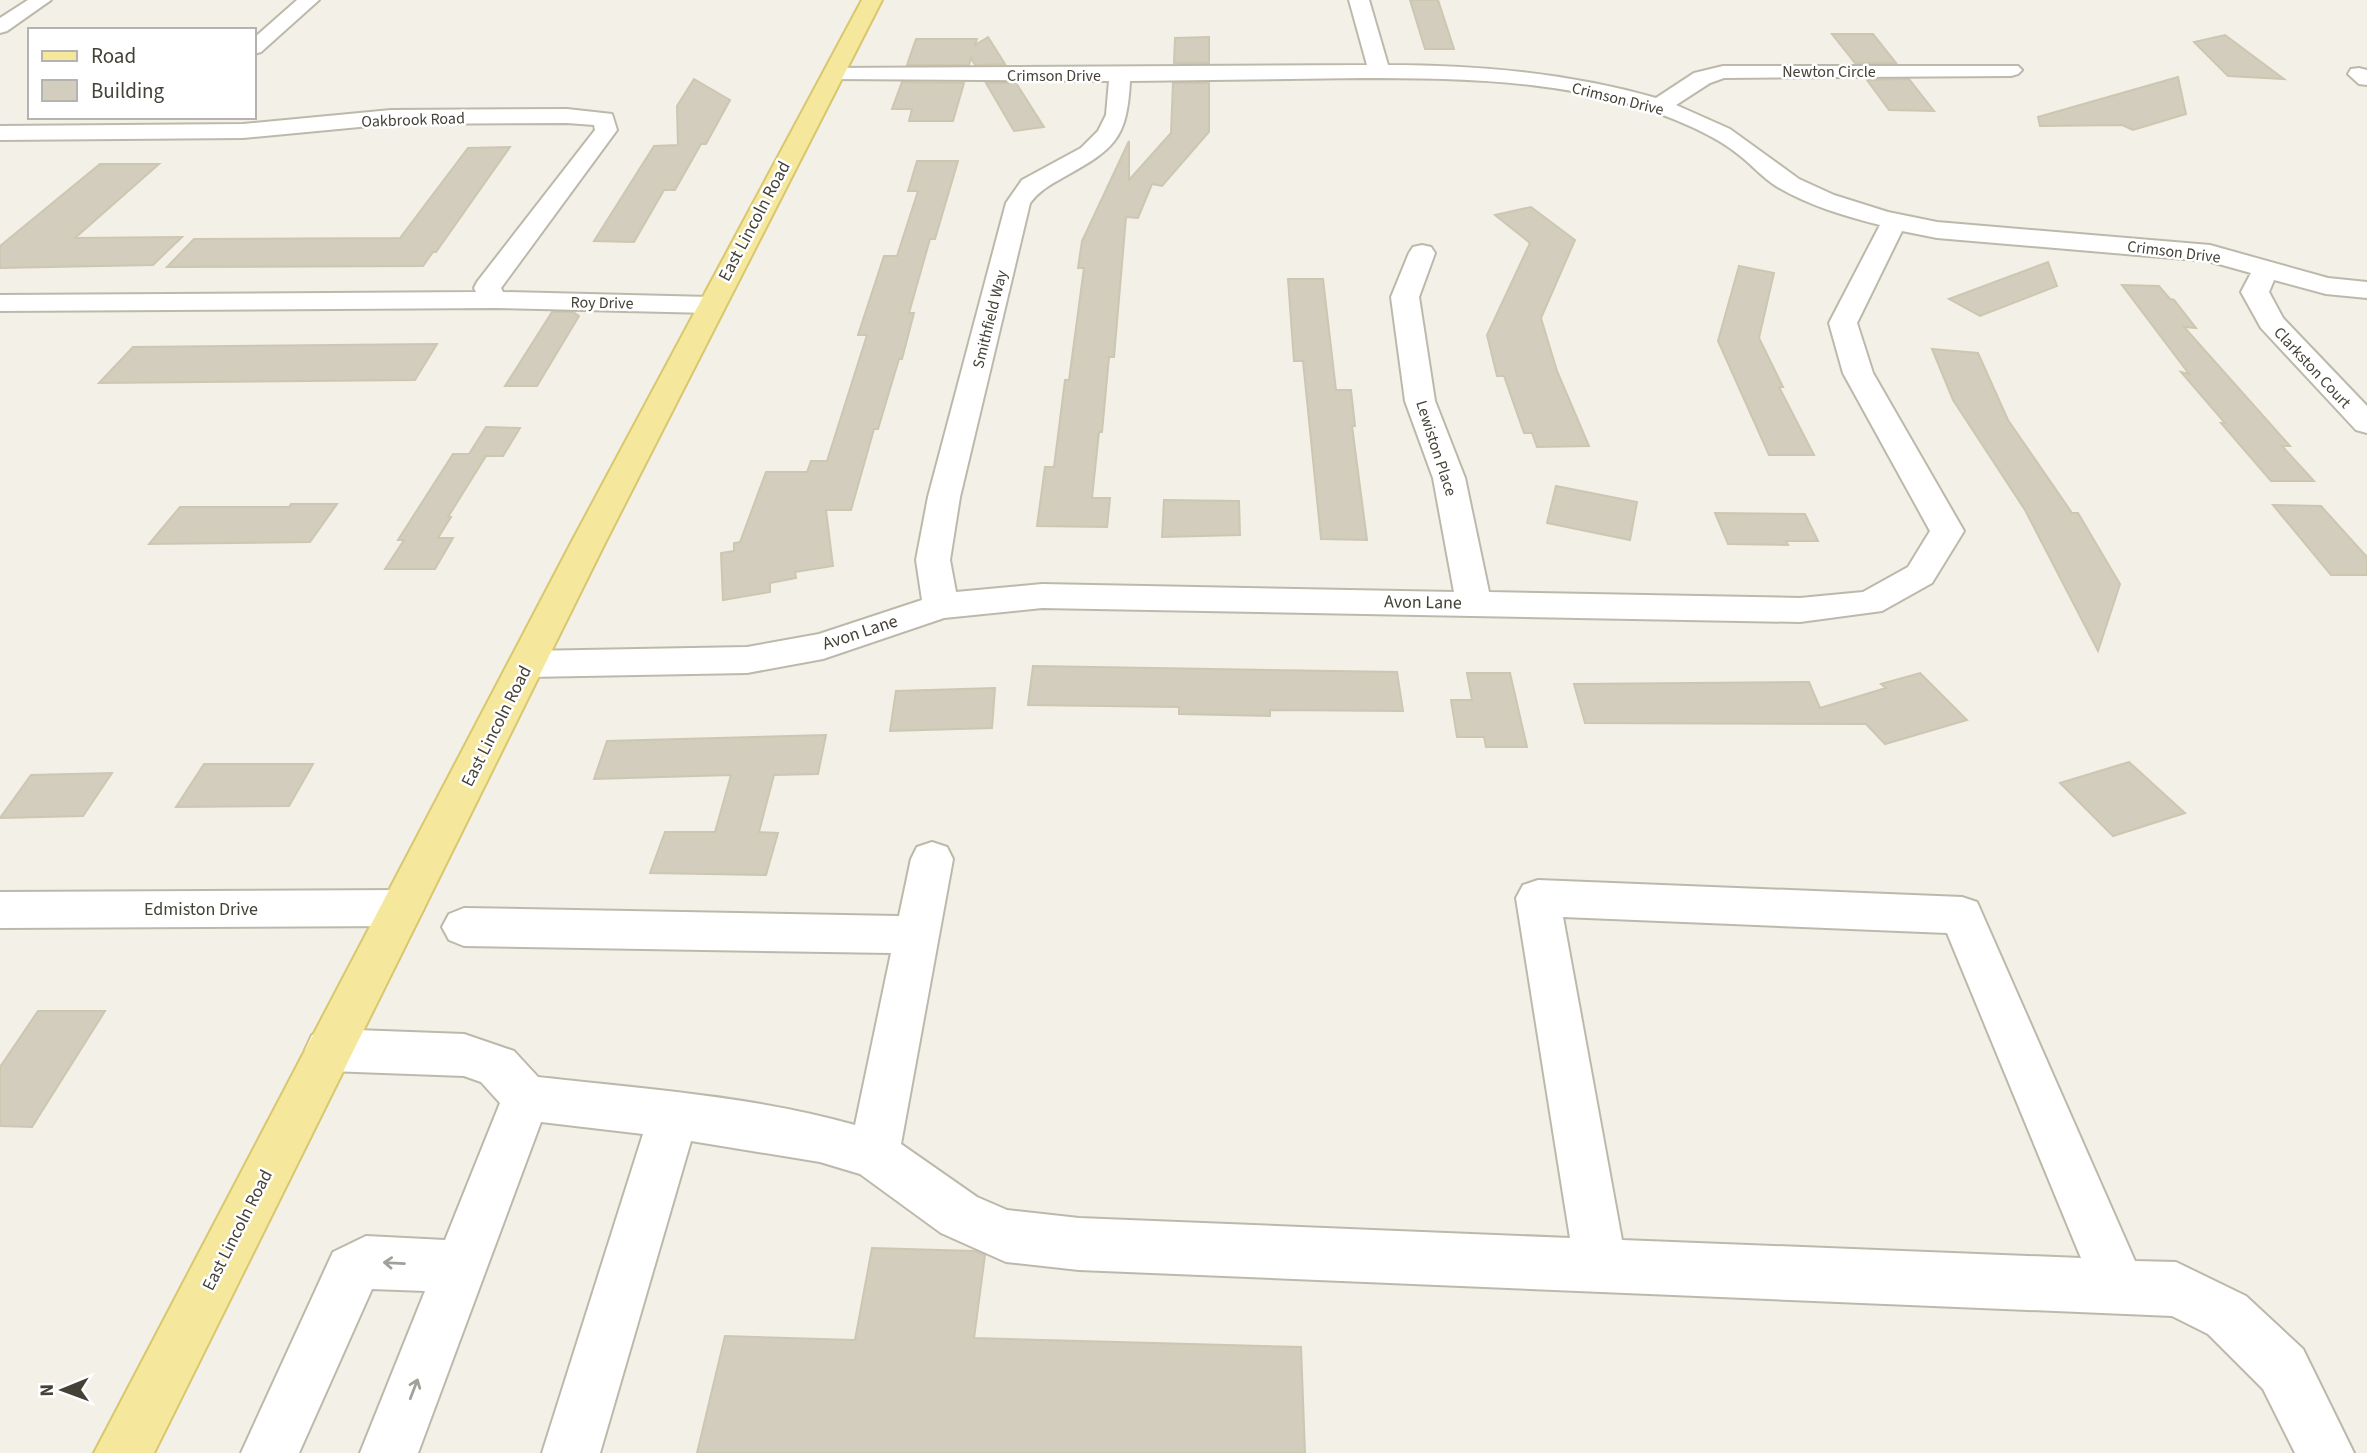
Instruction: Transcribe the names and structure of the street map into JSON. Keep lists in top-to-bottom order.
{
  "streets": {
    "main road": ["East Lincoln Road"],
    "street": [
      "Newton Circle",
      "Crimson Drive",
      "Oakbrook Road",
      "Roy Drive",
      "Smithfield Way",
      "Clarkston Court",
      "Lewiston Place",
      "Avon Lane",
      "Edmiston Drive"
    ]
  },
  "crossings": [
    ["Newton Circle", "Crimson Drive"],
    ["Crimson Drive", "East Lincoln Road"],
    ["Crimson Drive", "Smithfield Way"],
    ["Crimson Drive", "Clarkston Court"],
    ["Crimson Drive", "Avon Lane"],
    ["Oakbrook Road", "Roy Drive"],
    ["East Lincoln Road", "Roy Drive"],
    ["East Lincoln Road", "Avon Lane"],
    ["East Lincoln Road", "Edmiston Drive"],
    ["Smithfield Way", "Avon Lane"],
    ["Lewiston Place", "Avon Lane"]
  ],
  "legend": ["Road", "Building"],
  "north": "left"
}
